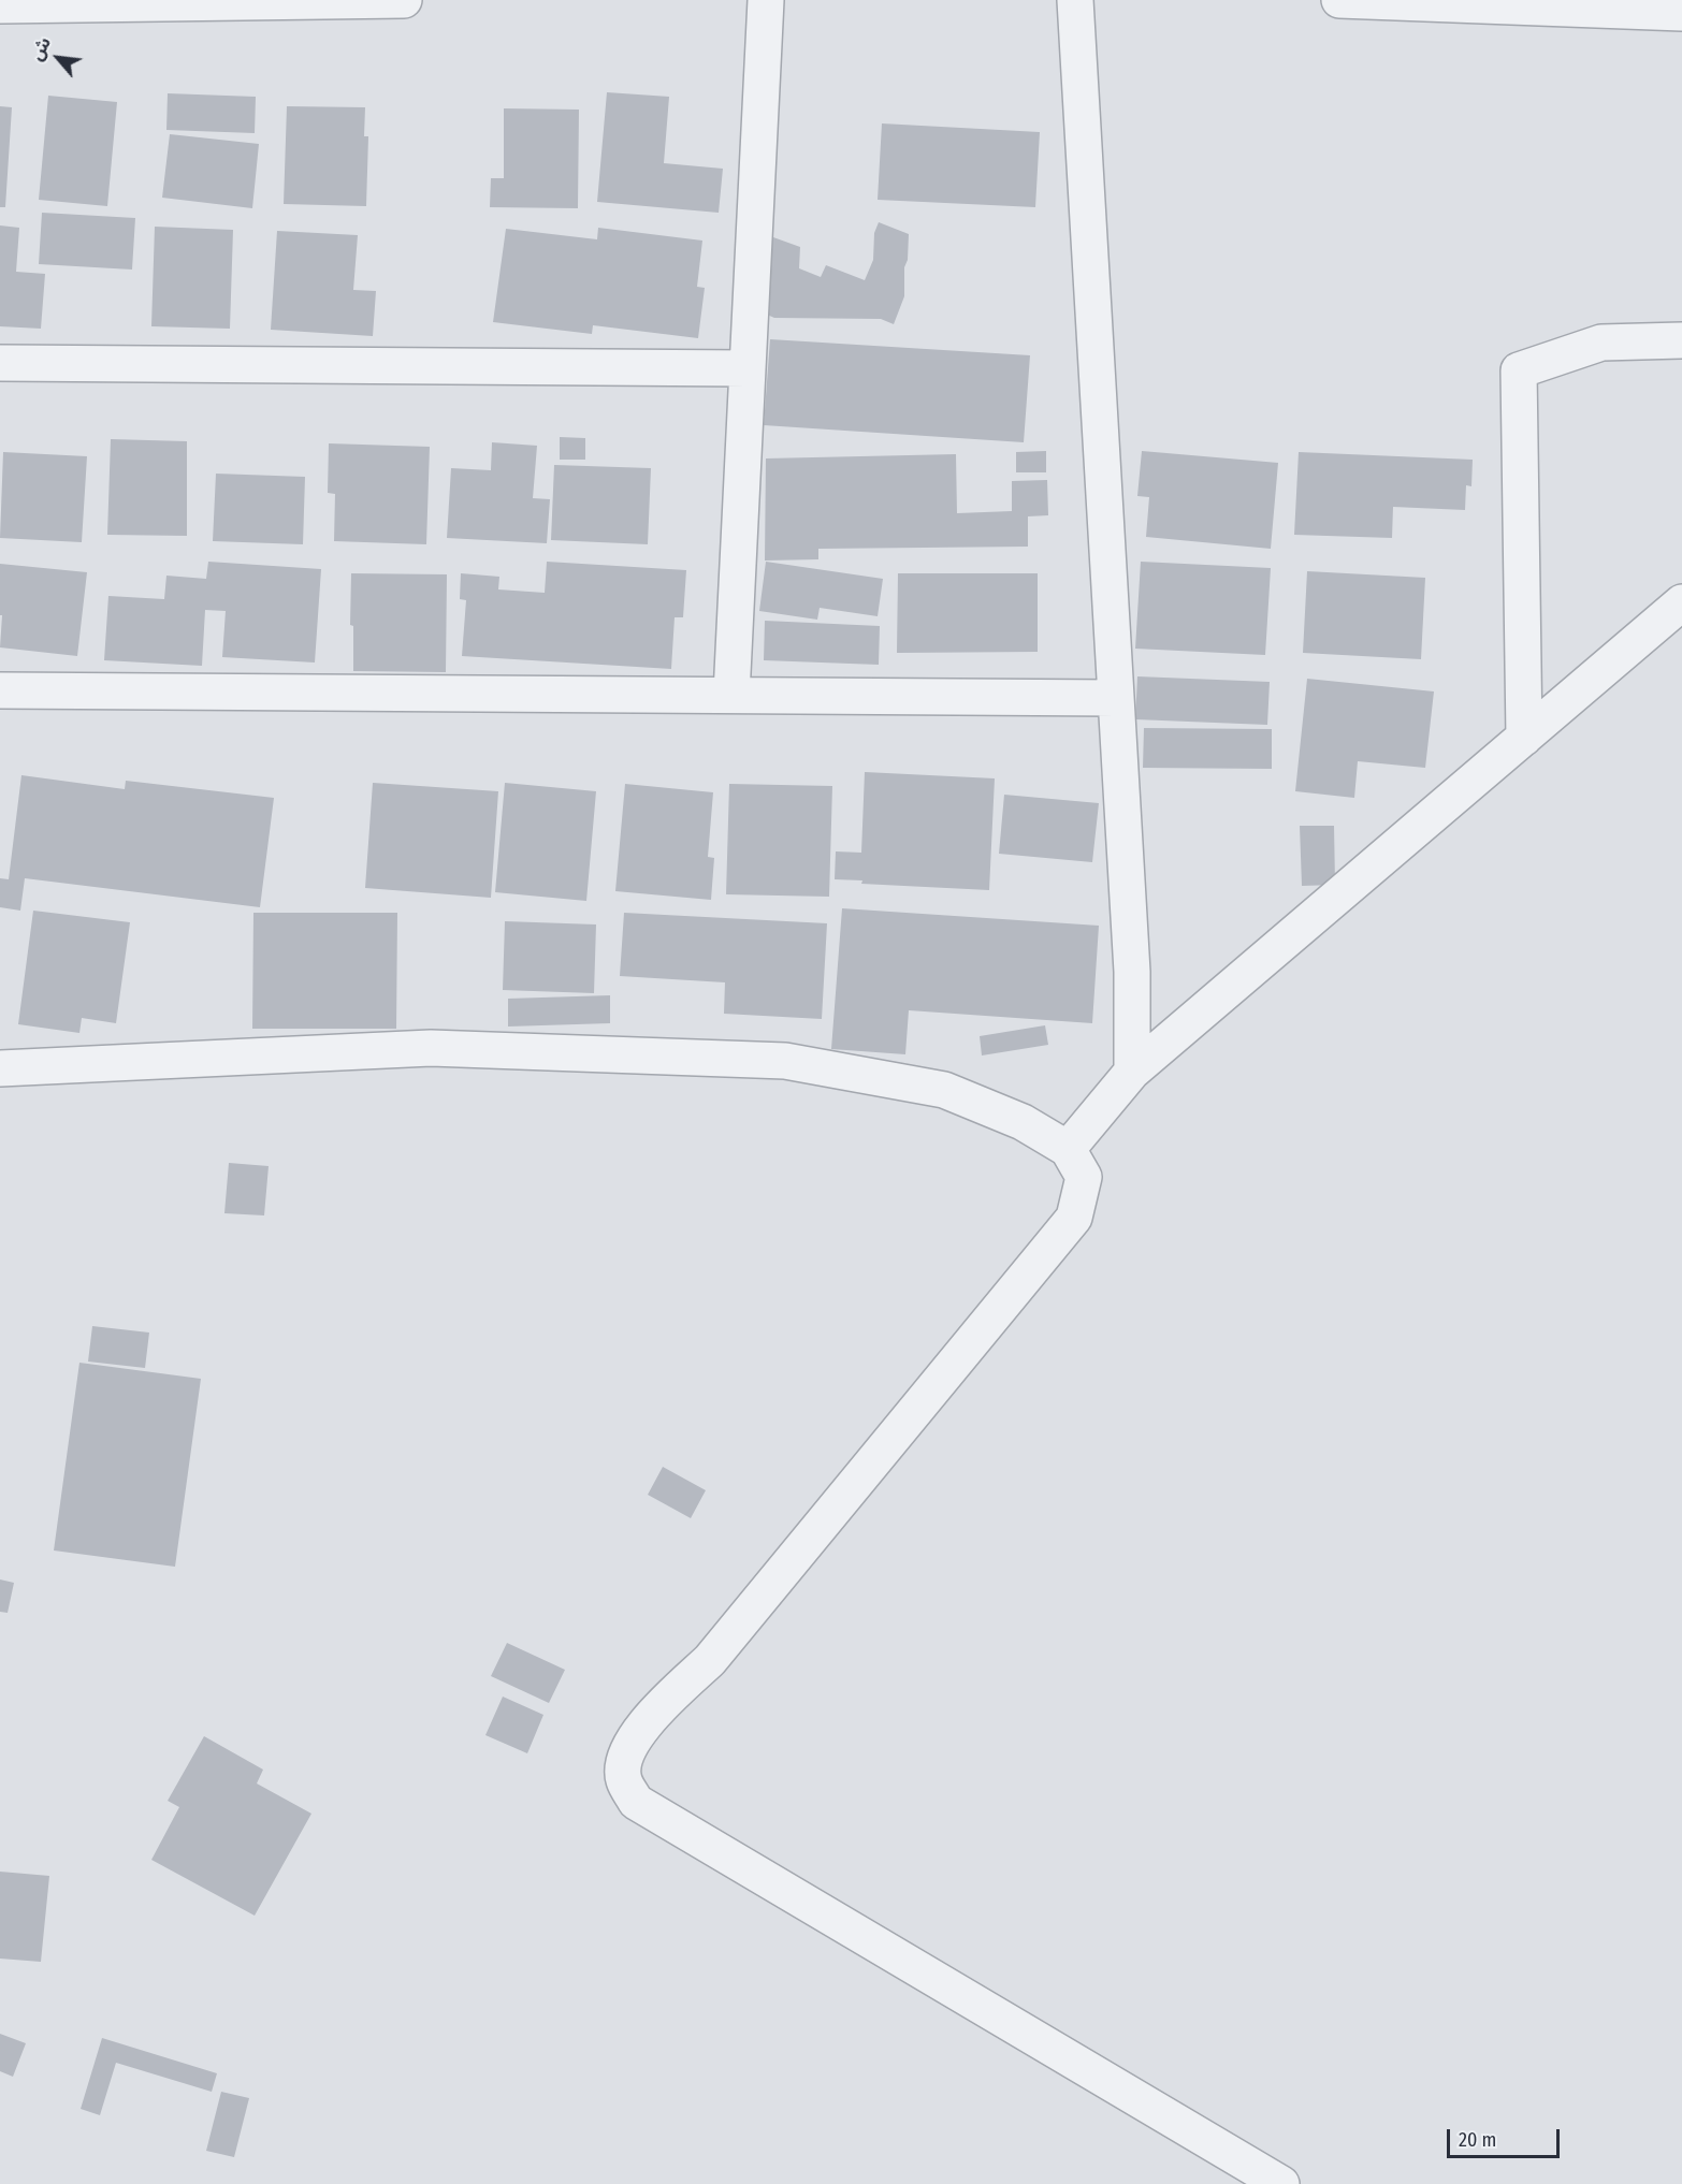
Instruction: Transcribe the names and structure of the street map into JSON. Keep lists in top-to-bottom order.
{
  "scale_bar": "20 m",
  "north": "top left"
}
